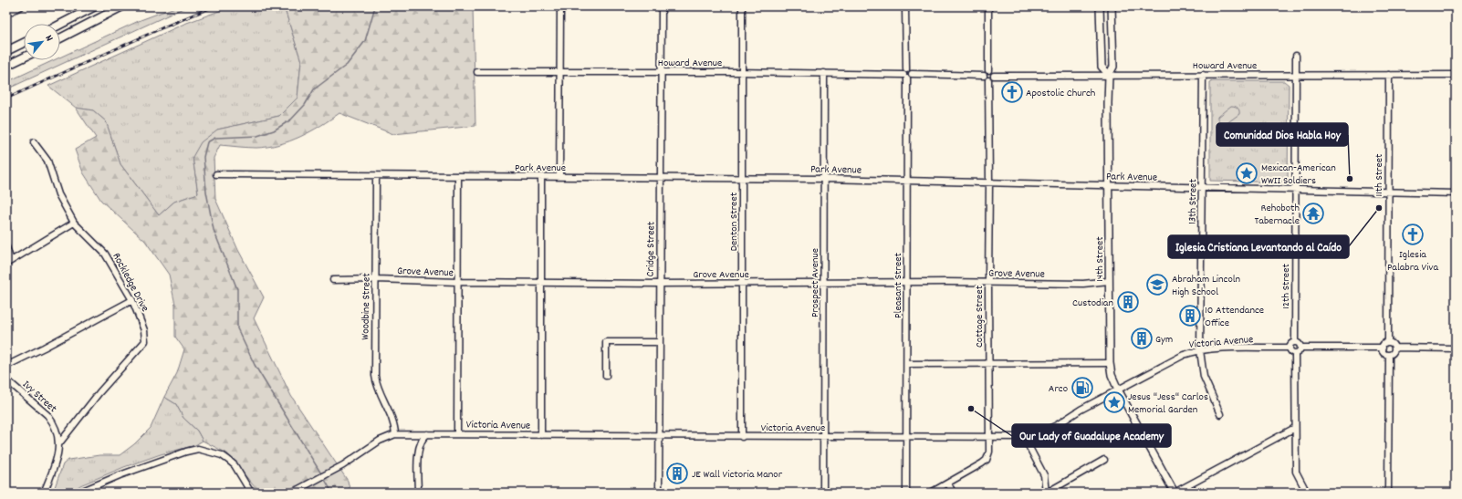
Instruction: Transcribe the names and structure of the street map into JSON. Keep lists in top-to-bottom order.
{
  "streets": {
    "main road": ["14th Street"],
    "street": [
      "Howard Avenue",
      "Park Avenue",
      "11th Street",
      "13th Street",
      "Denton Street",
      "Cridge Street",
      "Grove Avenue",
      "Rockledge Drive",
      "Prospect Avenue",
      "Pleasant Street",
      "12th Street",
      "Woodbine Street",
      "Cottage Street",
      "Victoria Avenue",
      "Ivy Street"
    ]
  },
  "crossings": [
    ["Howard Avenue", "11th Street"],
    ["Howard Avenue", "13th Street"],
    ["Howard Avenue", "Denton Street"],
    ["Howard Avenue", "Cridge Street"],
    ["Howard Avenue", "14th Street"],
    ["Howard Avenue", "Prospect Avenue"],
    ["Howard Avenue", "Pleasant Street"],
    ["Howard Avenue", "12th Street"],
    ["Howard Avenue", "Cottage Street"],
    ["Park Avenue", "11th Street"],
    ["Park Avenue", "13th Street"],
    ["Park Avenue", "Denton Street"],
    ["Park Avenue", "Cridge Street"],
    ["Park Avenue", "14th Street"],
    ["Park Avenue", "Prospect Avenue"],
    ["Park Avenue", "Pleasant Street"],
    ["Park Avenue", "12th Street"],
    ["Park Avenue", "Woodbine Street"],
    ["Park Avenue", "Cottage Street"],
    ["13th Street", "Victoria Avenue"],
    ["Denton Street", "Grove Avenue"],
    ["Denton Street", "Victoria Avenue"],
    ["Cridge Street", "Grove Avenue"],
    ["Cridge Street", "Victoria Avenue"],
    ["14th Street", "Grove Avenue"],
    ["14th Street", "Victoria Avenue"],
    ["Grove Avenue", "Prospect Avenue"],
    ["Grove Avenue", "Pleasant Street"],
    ["Grove Avenue", "Woodbine Street"],
    ["Grove Avenue", "Cottage Street"],
    ["Rockledge Drive", "Ivy Street"],
    ["Prospect Avenue", "Victoria Avenue"],
    ["Pleasant Street", "Victoria Avenue"],
    ["12th Street", "Victoria Avenue"],
    ["Woodbine Street", "Victoria Avenue"],
    ["Cottage Street", "Victoria Avenue"]
  ],
  "places": {
    "church": ["Apostolic Church", "Iglesia Palabra Viva"],
    "place": ["Mexican-American WWII Soldiers", "Jesus \"Jess\" Carlos Memorial Garden"],
    "other": ["Comunidad Dios Habla Hoy", "Iglesia Cristiana Levantando al Caído", "Our Lady of Guadalupe Academy"],
    "temple": ["Rehoboth Tabernacle"],
    "school or university": ["Abraham Lincoln High School"],
    "building": [
      "Custodian",
      "10 Attendance Office",
      "Gym",
      "JE Wall Victoria Manor"
    ],
    "fuel station": ["Arco"]
  },
  "north": "top right"
}
